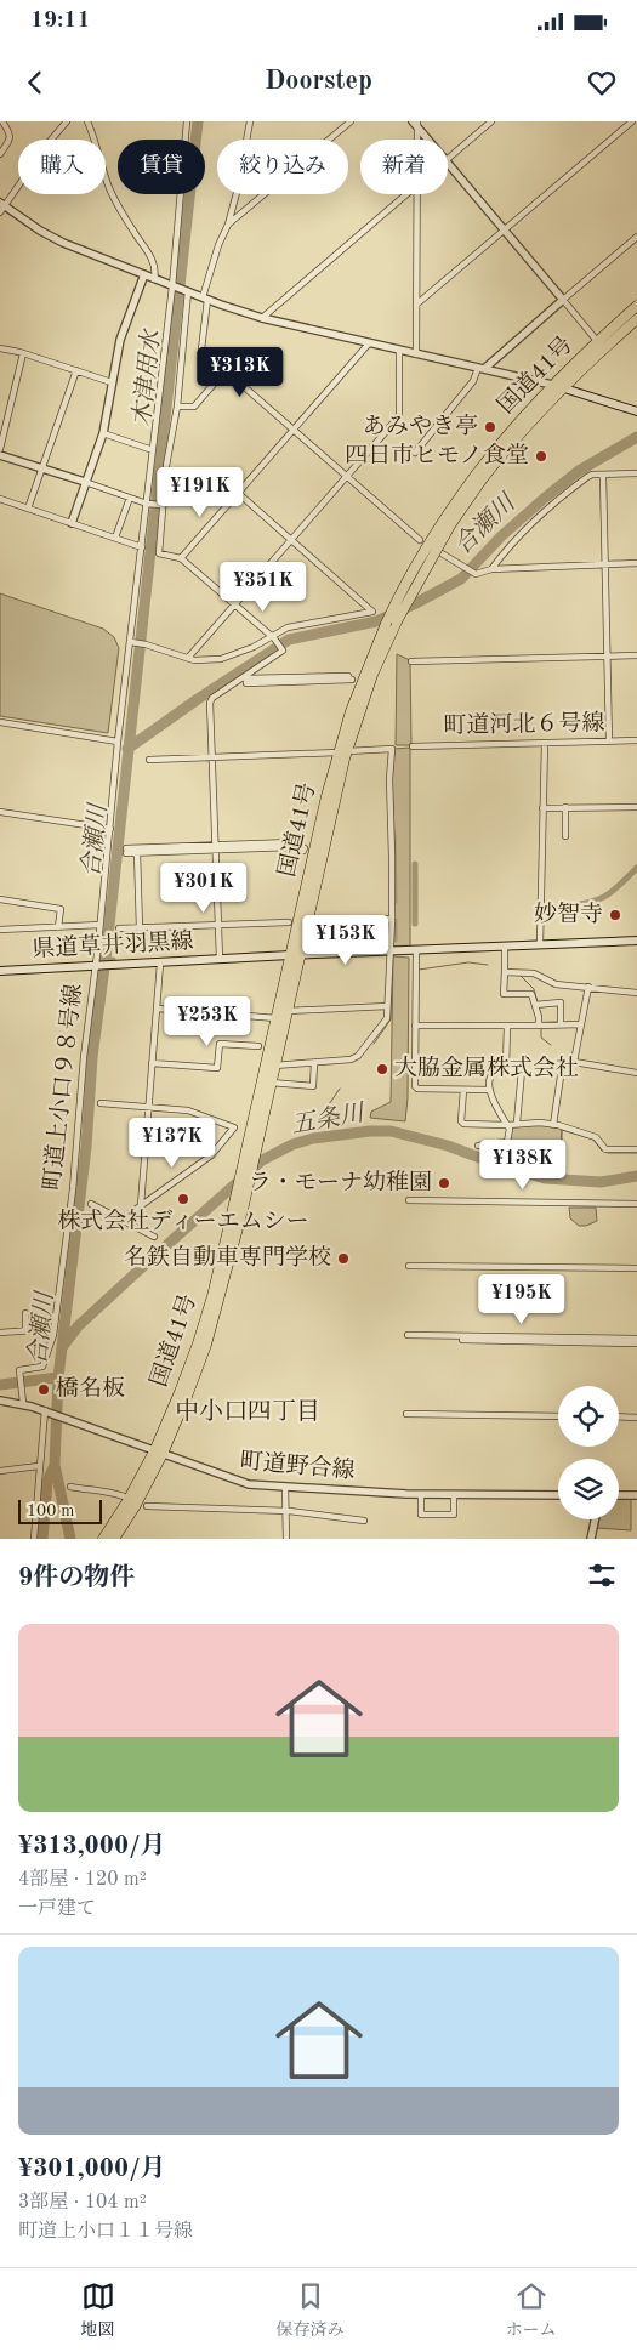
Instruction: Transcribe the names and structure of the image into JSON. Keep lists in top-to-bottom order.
{
  "streets": {
    "highway": ["国道41号"],
    "main road": ["県道草井羽黒線"],
    "street": ["町道河北６号線", "町道上小口９８号線", "町道野合線"]
  },
  "crossings": [
    ["国道41号", "県道草井羽黒線"],
    ["国道41号", "町道野合線"],
    ["県道草井羽黒線", "町道上小口９８号線"],
    ["町道上小口９８号線", "町道野合線"]
  ],
  "districts": ["中小口四丁目"],
  "water": ["木津用水", "合瀬川", "五条川"],
  "places": [
    "あみやき亭",
    "四日市ヒモノ食堂",
    "妙智寺",
    "大脇金属株式会社",
    "ラ・モーナ幼稚園",
    "株式会社ディーエムシー",
    "名鉄自動車専門学校",
    "橋名板"
  ],
  "scale_bar": "100 m",
  "page": {
    "status": "19:11",
    "header": "Doorstep",
    "chip": [
      "購入",
      "賃貸",
      "絞り込み",
      "新着"
    ],
    "price": [
      "¥313K",
      "¥191K",
      "¥351K",
      "¥301K",
      "¥153K",
      "¥253K",
      "¥137K",
      "¥138K",
      "¥195K"
    ],
    "scale": "100 m",
    "heading": "9件の物件",
    "list": [
      {
        "name": "¥313,000/月",
        "note": "4部屋 · 120 m² · 一戸建て"
      },
      {
        "name": "¥301,000/月",
        "note": "3部屋 · 104 m² · 町道上小口１１号線"
      }
    ],
    "tabs": ["地図", "保存済み", "ホーム"]
  }
}
